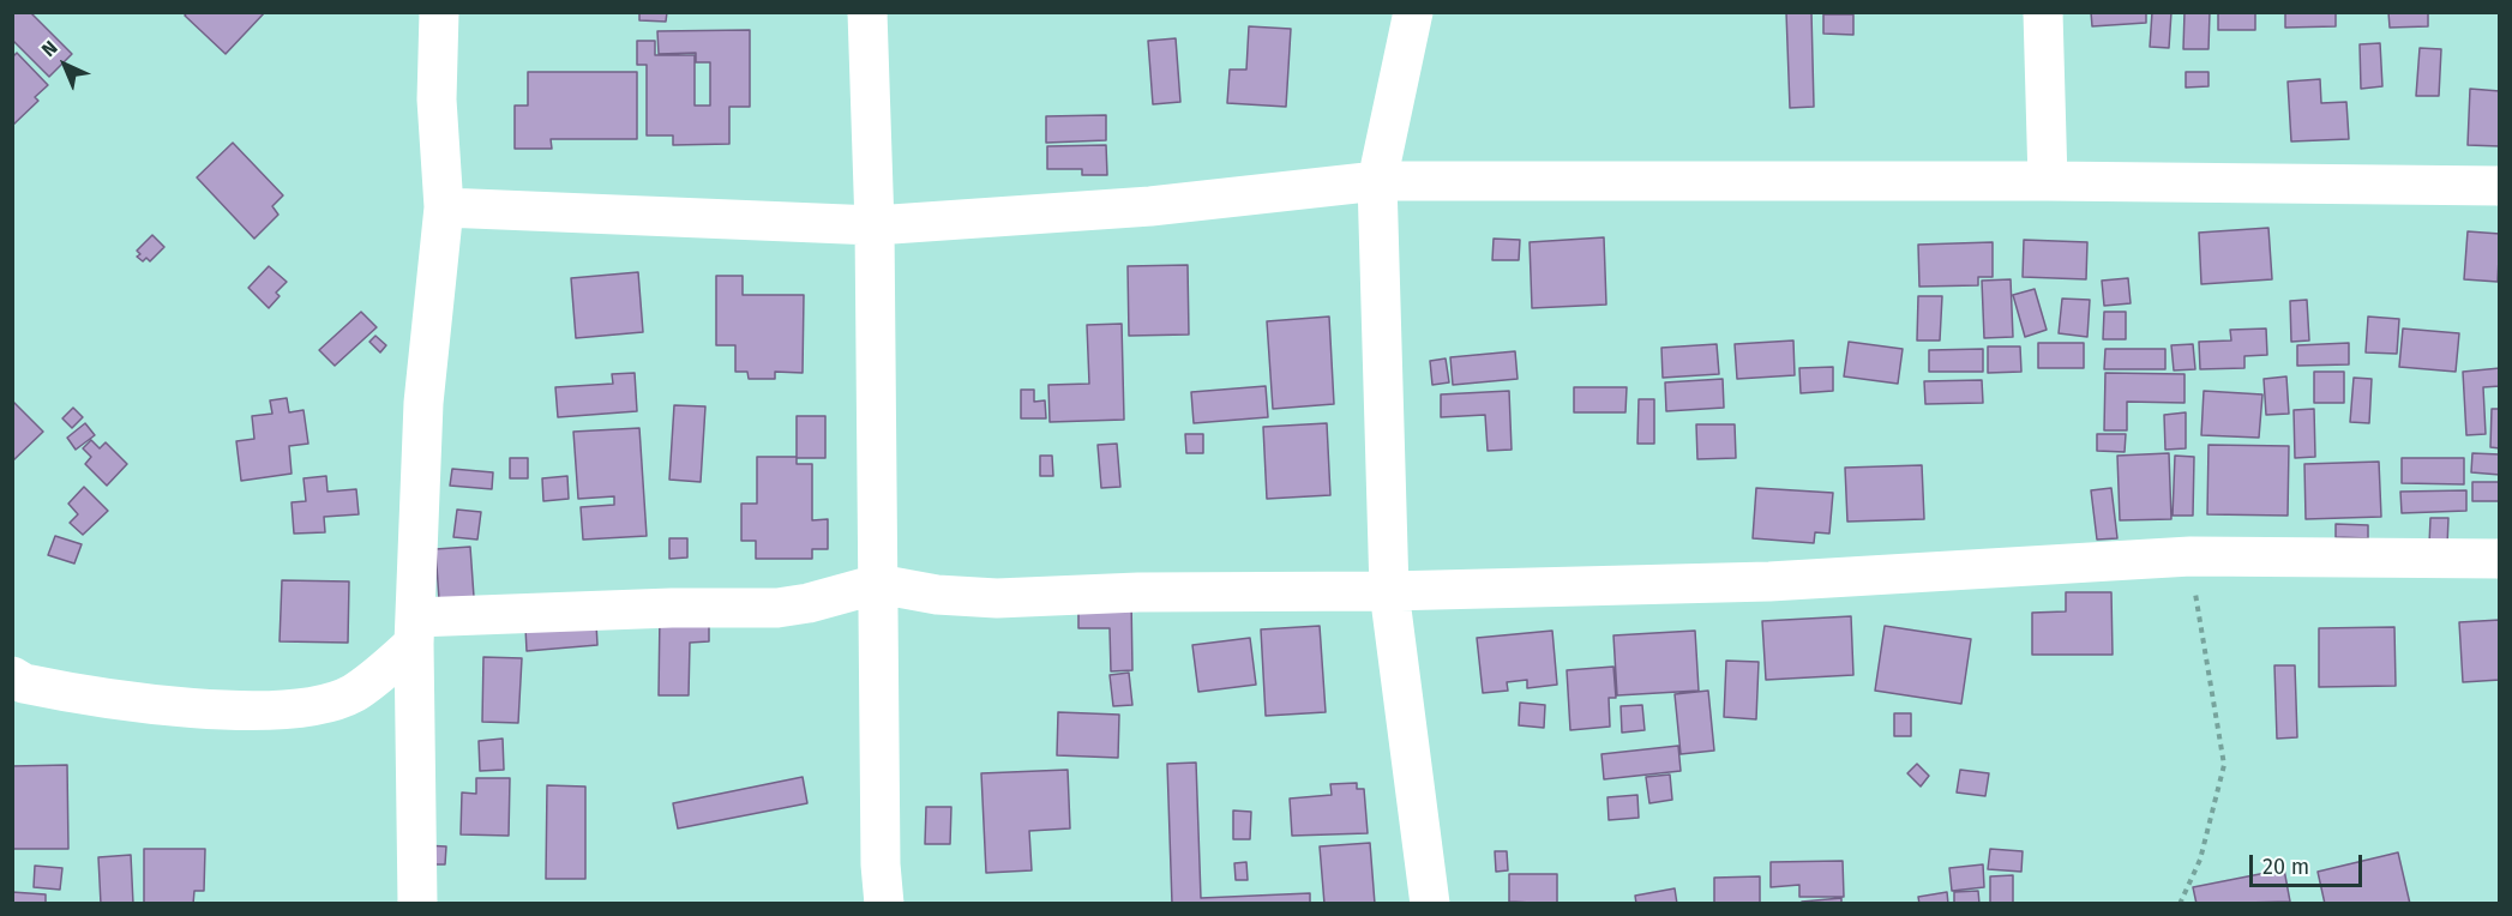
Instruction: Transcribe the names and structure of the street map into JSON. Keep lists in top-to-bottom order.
{
  "scale_bar": "20 m",
  "north": "top left"
}
